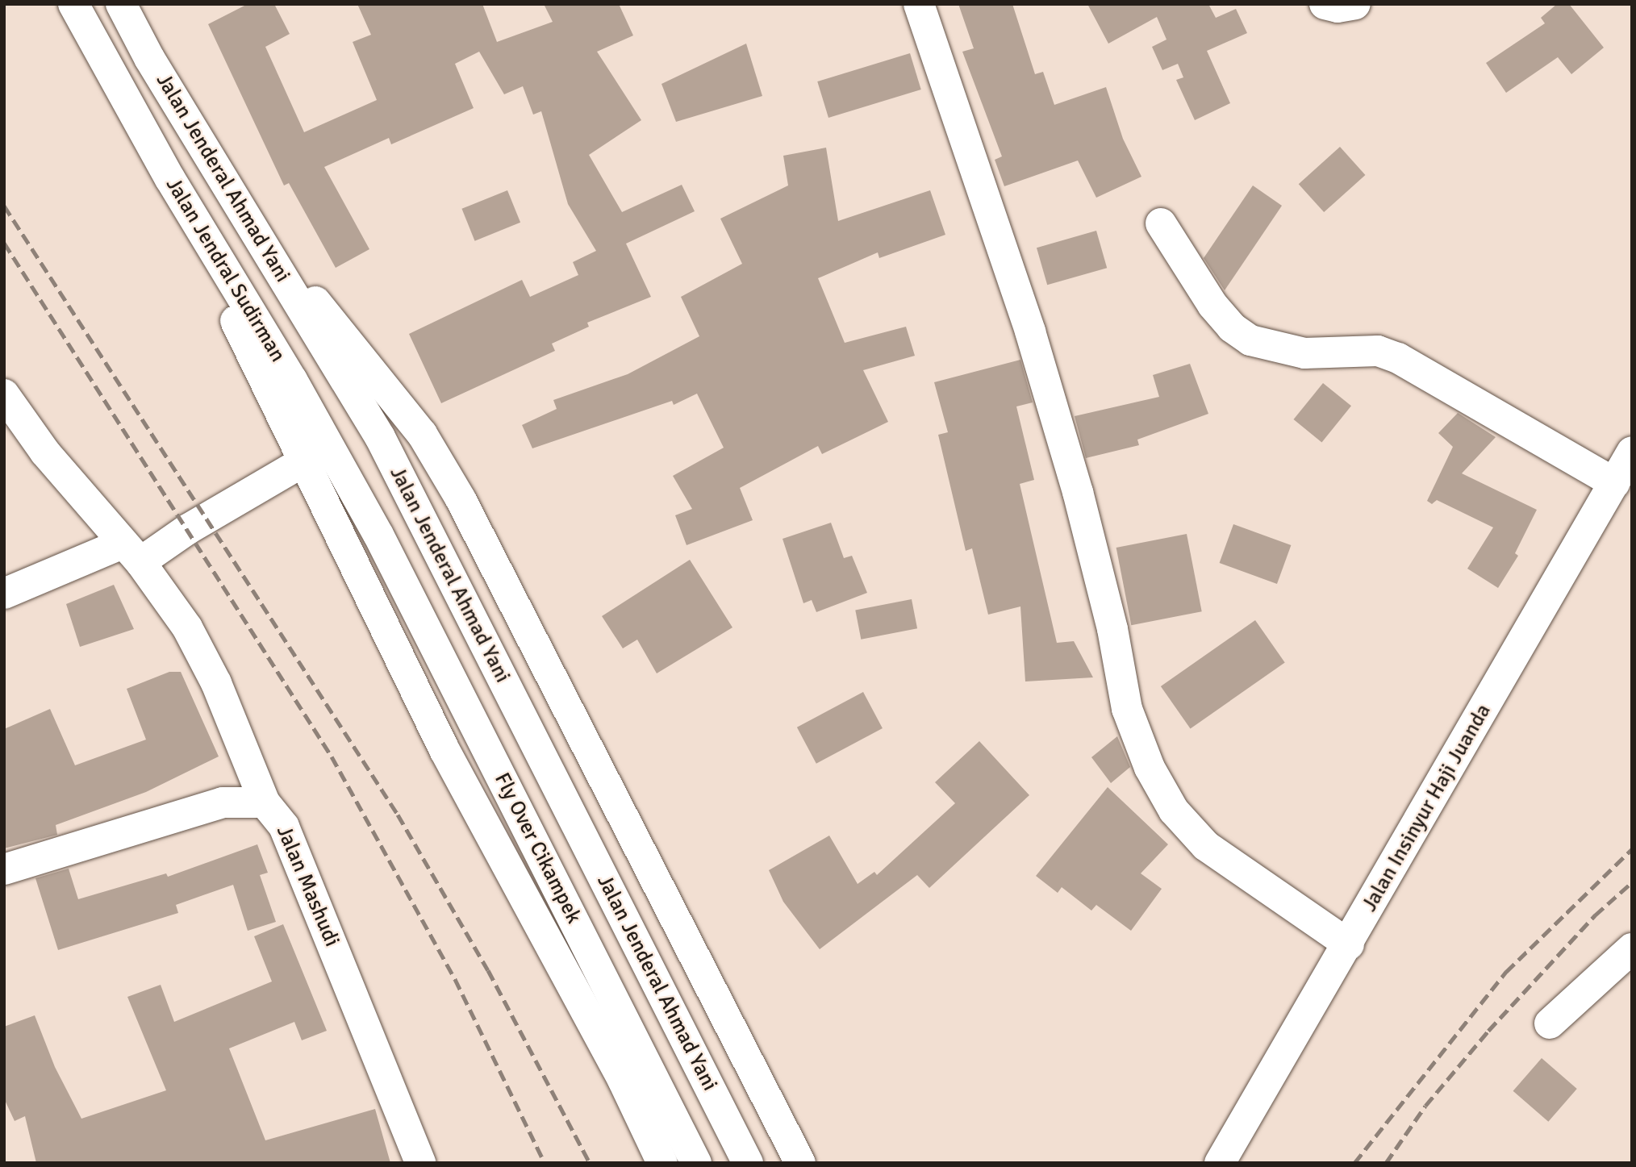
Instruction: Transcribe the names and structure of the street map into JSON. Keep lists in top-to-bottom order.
{
  "streets": {
    "main road": [
      "Jalan Jenderal Ahmad Yani",
      "Jalan Jendral Sudirman",
      "Jalan Insinyur Haji Juanda",
      "Fly Over Cikampek",
      "Jalan Mashudi"
    ]
  },
  "crossings": [
    ["Jalan Jendral Sudirman", "Fly Over Cikampek"]
  ]
}
